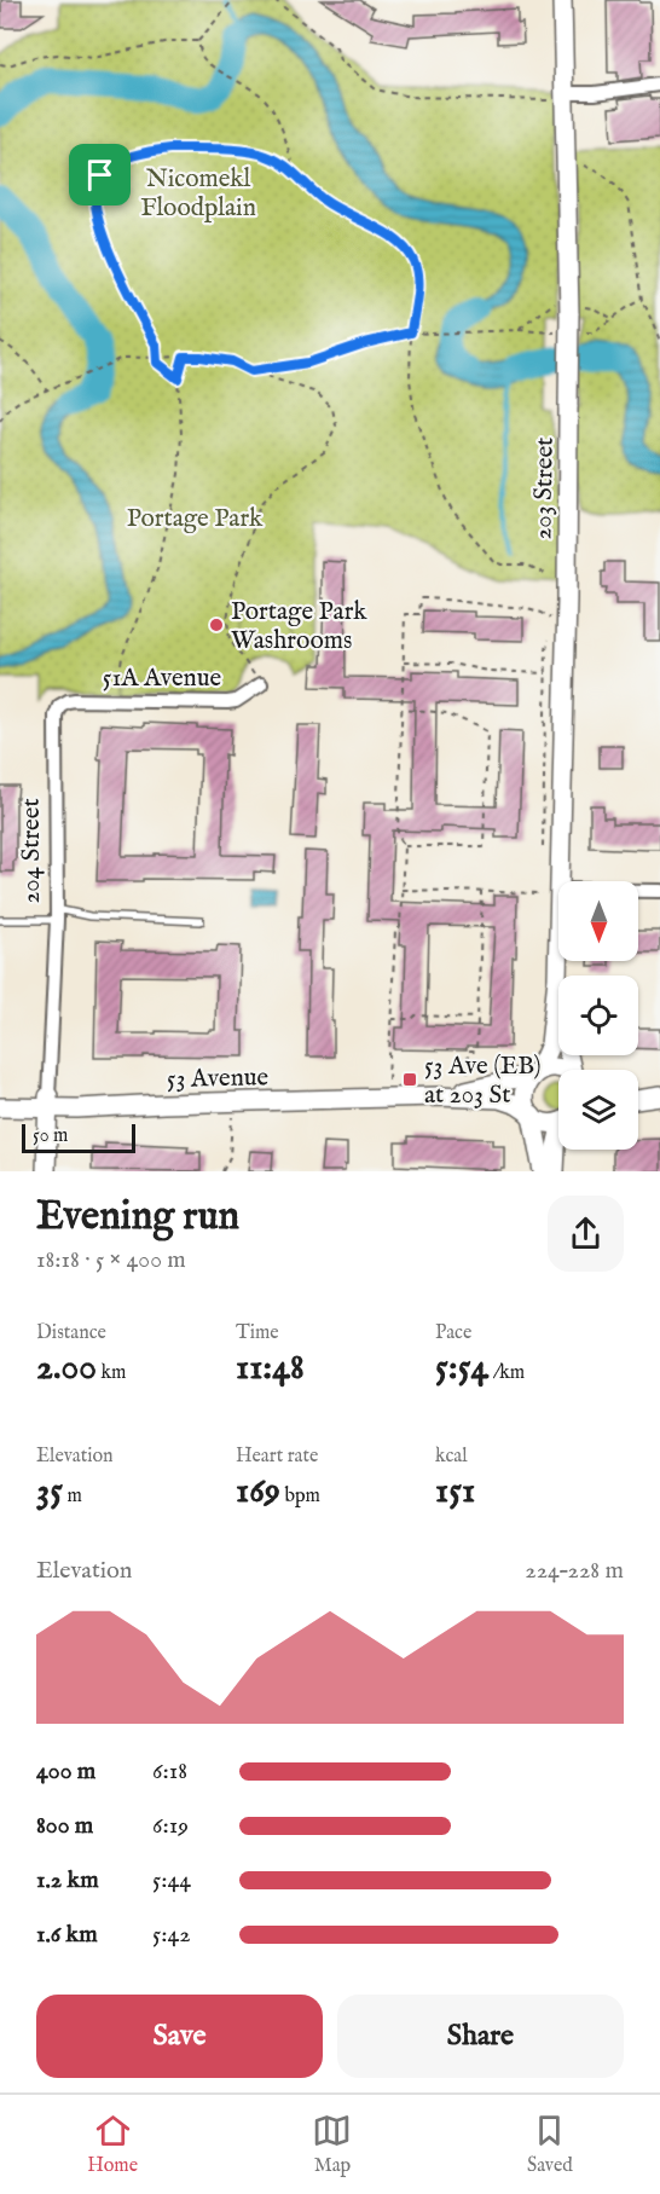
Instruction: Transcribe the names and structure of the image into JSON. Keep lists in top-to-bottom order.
{
  "streets": {
    "main road": ["203 Street", "204 Street", "53 Avenue"],
    "street": ["51A Avenue"]
  },
  "crossings": [
    ["203 Street", "53 Avenue"],
    ["51A Avenue", "204 Street"],
    ["204 Street", "53 Avenue"]
  ],
  "parks": ["Nicomekl Floodplain", "Portage Park"],
  "places": {
    "other": ["Portage Park Washrooms"],
    "transit": ["53 Ave (EB) at 203 St"]
  },
  "scale_bar": "50 m",
  "north": "bottom",
  "page": {
    "scale": "50 m",
    "heading": ["Evening run", "18:18 · 5 × 400 m"],
    "stats": [
      ["Distance", "2.00 km"],
      ["Time", "11:48"],
      ["Pace", "5:54 /km"],
      ["Elevation", "35 m"],
      ["Heart rate", "169 bpm"],
      ["kcal", "151"]
    ],
    "chart": ["Elevation", "224–228 m"],
    "list": [
      {
        "name": "400 m",
        "note": "6:18"
      },
      {
        "name": "800 m",
        "note": "6:19"
      },
      {
        "name": "1.2 km",
        "note": "5:44"
      },
      {
        "name": "1.6 km",
        "note": "5:42"
      }
    ],
    "buttons": ["Save", "Share"],
    "tabs": ["Home", "Map", "Saved"]
  }
}
